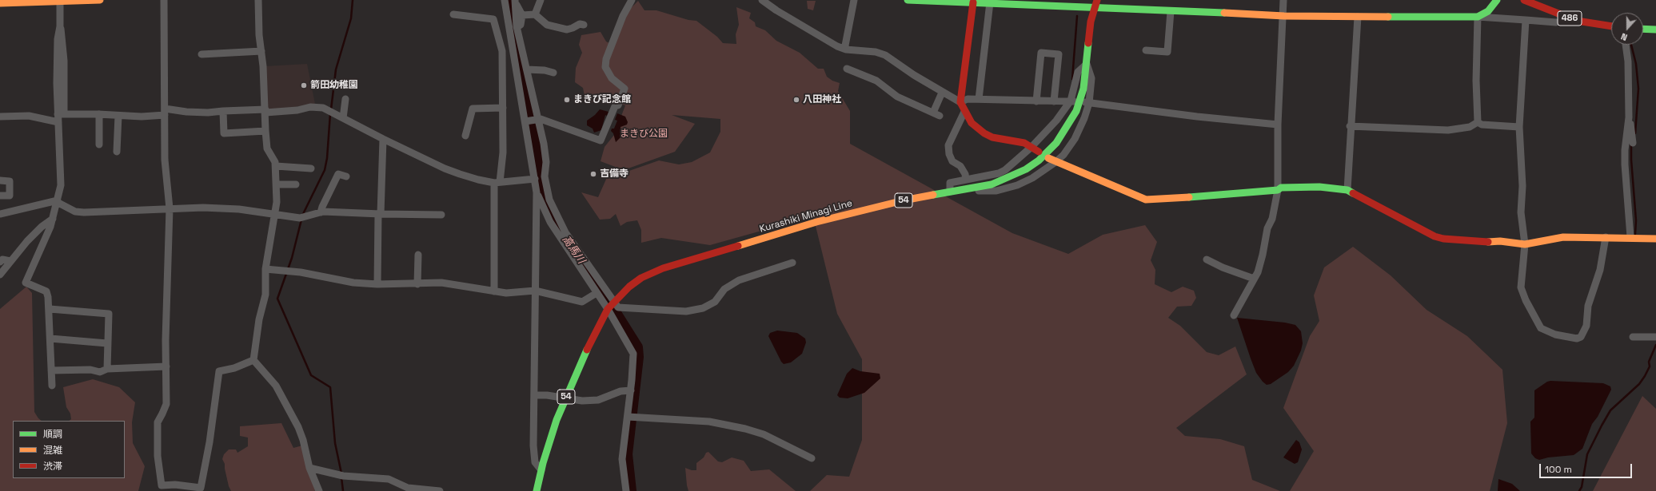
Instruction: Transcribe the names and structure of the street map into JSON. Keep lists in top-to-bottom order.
{
  "streets": {
    "main road": ["486", "54", "Kurashiki Minagi Line"]
  },
  "water": ["高馬川"],
  "parks": ["まきび公園"],
  "places": [
    "箭田幼稚園",
    "まきび記念館",
    "八田神社",
    "吉備寺"
  ],
  "legend": ["順調", "混雑", "渋滞"],
  "scale_bar": "100 m",
  "north": "bottom"
}
